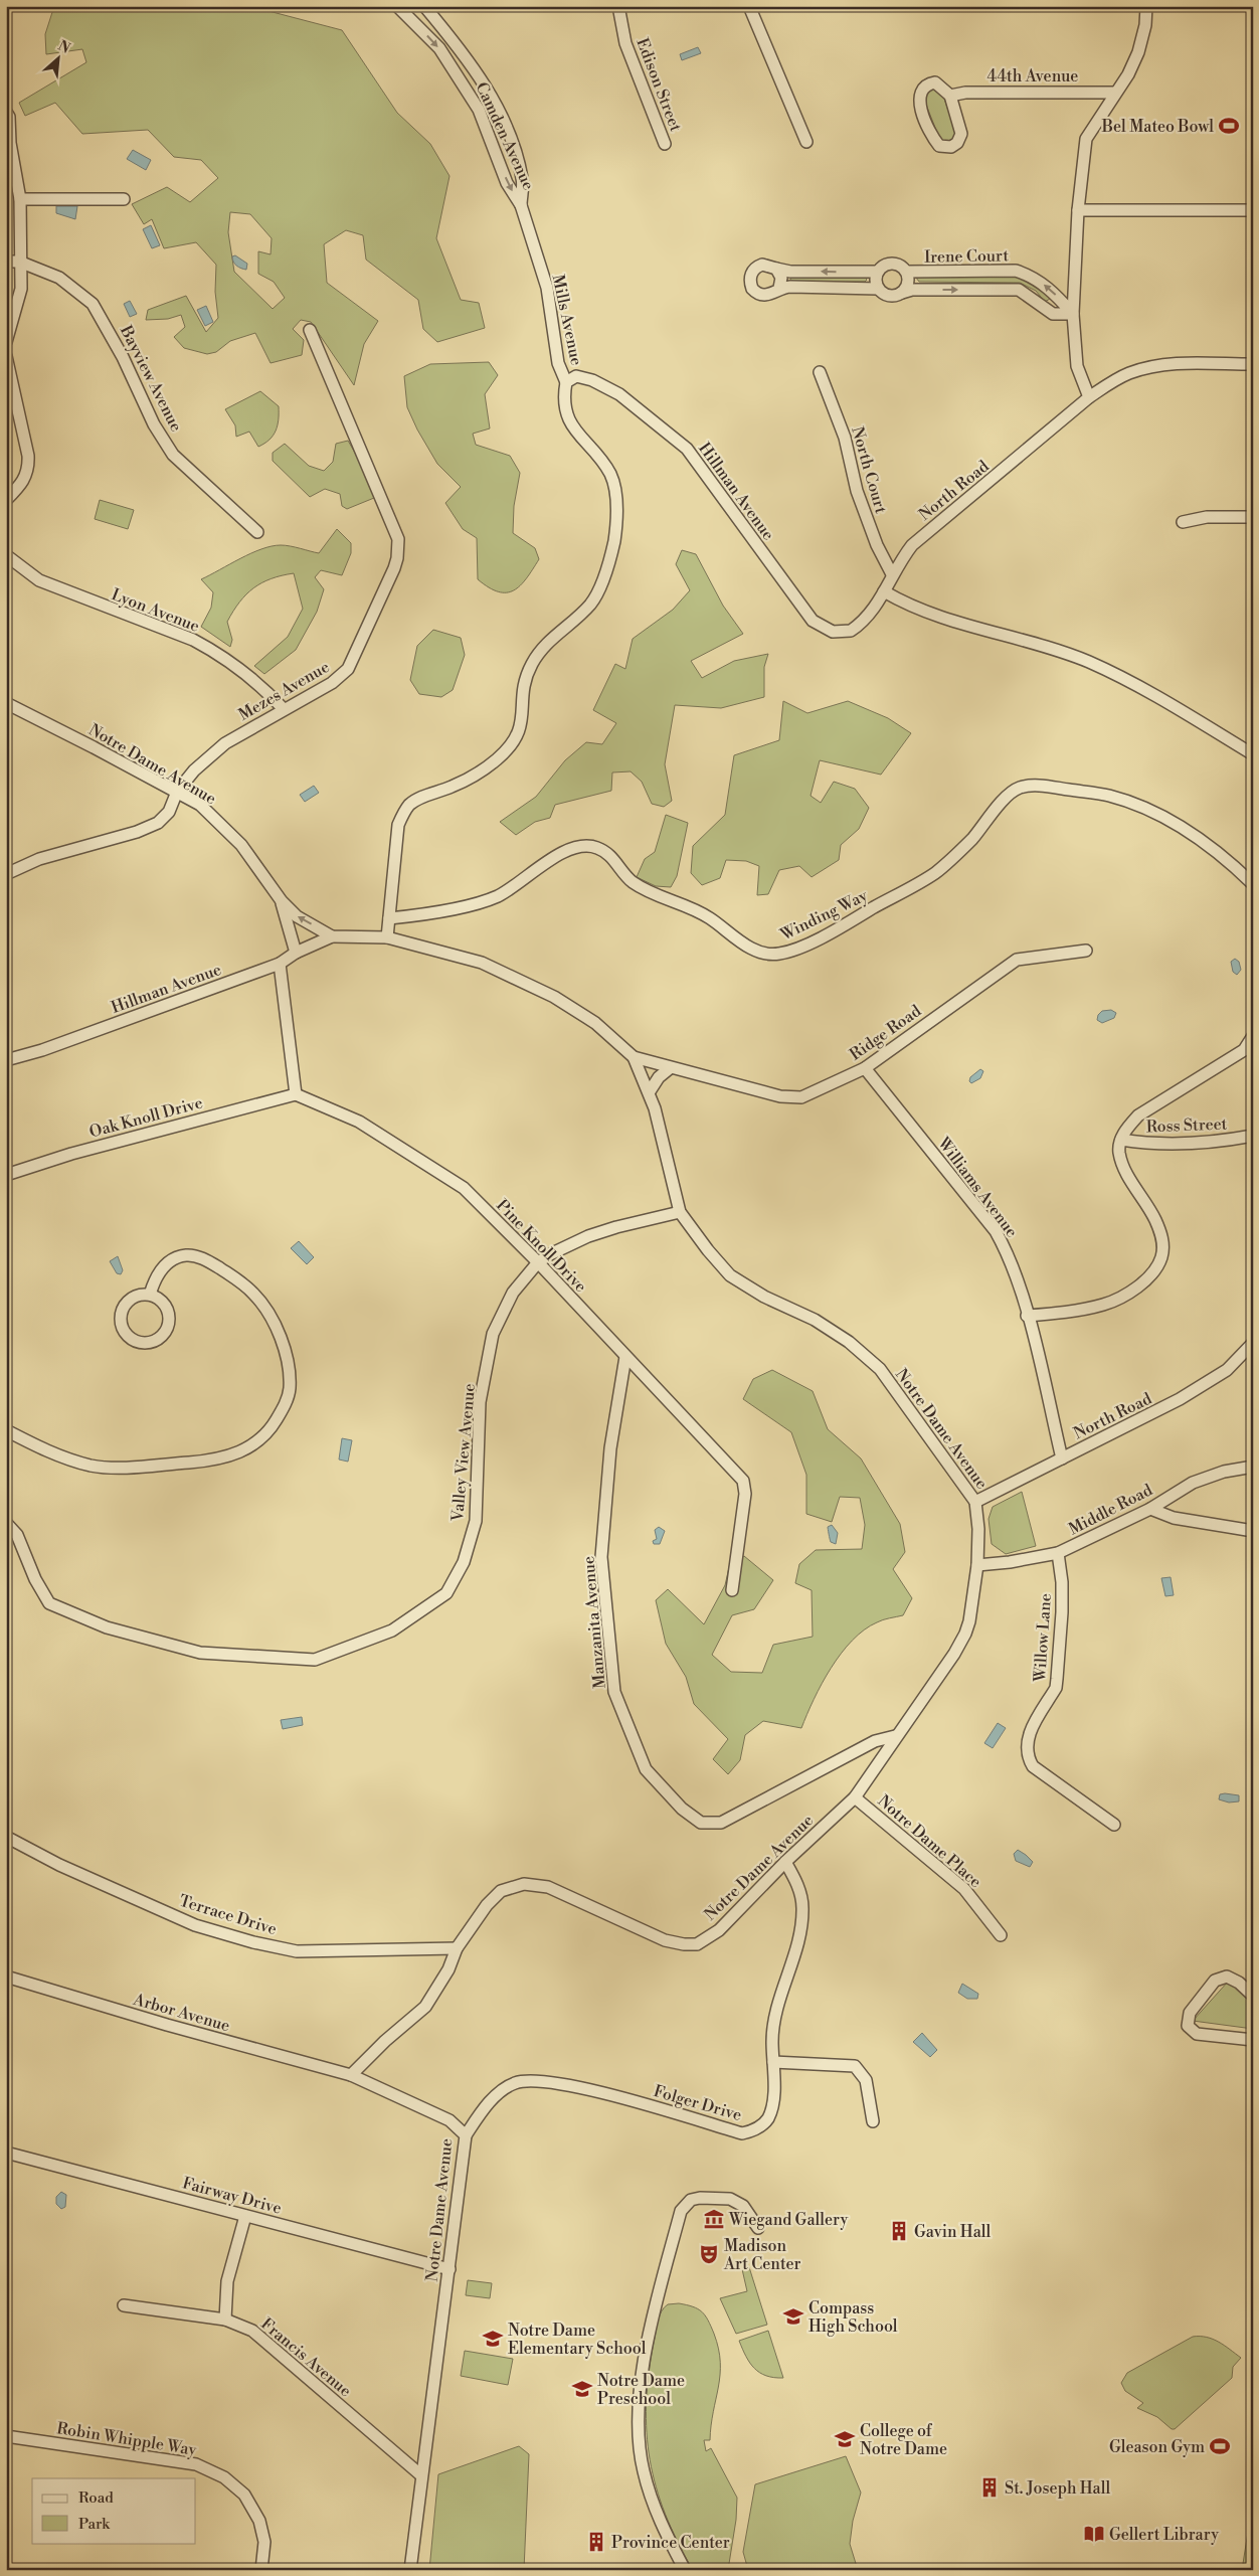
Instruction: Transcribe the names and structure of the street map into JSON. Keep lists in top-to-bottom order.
{
  "streets": {
    "street": [
      "44th Avenue",
      "Edison Street",
      "Camden Avenue",
      "Irene Court",
      "Mills Avenue",
      "Bayview Avenue",
      "North Court",
      "North Road",
      "Hillman Avenue",
      "Lyon Avenue",
      "Mezes Avenue",
      "Notre Dame Avenue",
      "Winding Way",
      "Ridge Road",
      "Oak Knoll Drive",
      "Ross Street",
      "Williams Avenue",
      "Pine Knoll Drive",
      "Valley View Avenue",
      "Middle Road",
      "Manzanita Avenue",
      "Willow Lane",
      "Notre Dame Place",
      "Terrace Drive",
      "Arbor Avenue",
      "Folger Drive",
      "Fairway Drive",
      "Francis Avenue",
      "Robin Whipple Way"
    ]
  },
  "crossings": [
    ["Camden Avenue", "Mills Avenue"],
    ["Mills Avenue", "Hillman Avenue"],
    ["North Court", "North Road"],
    ["North Road", "Hillman Avenue"],
    ["North Road", "Notre Dame Avenue"],
    ["North Road", "Williams Avenue"],
    ["Hillman Avenue", "Notre Dame Avenue"],
    ["Lyon Avenue", "Mezes Avenue"],
    ["Mezes Avenue", "Notre Dame Avenue"],
    ["Notre Dame Avenue", "Ridge Road"],
    ["Notre Dame Avenue", "Valley View Avenue"],
    ["Notre Dame Avenue", "Middle Road"],
    ["Notre Dame Avenue", "Manzanita Avenue"],
    ["Notre Dame Avenue", "Notre Dame Place"],
    ["Notre Dame Avenue", "Terrace Drive"],
    ["Notre Dame Avenue", "Arbor Avenue"],
    ["Notre Dame Avenue", "Folger Drive"],
    ["Notre Dame Avenue", "Fairway Drive"],
    ["Notre Dame Avenue", "Francis Avenue"],
    ["Ridge Road", "Williams Avenue"],
    ["Oak Knoll Drive", "Pine Knoll Drive"],
    ["Pine Knoll Drive", "Valley View Avenue"],
    ["Pine Knoll Drive", "Manzanita Avenue"],
    ["Middle Road", "Willow Lane"]
  ],
  "places": {
    "sports": ["Bel Mateo Bowl", "Gleason Gym"],
    "museum": ["Wiegand Gallery"],
    "building": ["Gavin Hall", "St. Joseph Hall", "Province Center"],
    "theatre": ["Madison Art Center"],
    "school or university": [
      "Compass High School",
      "Notre Dame Elementary School",
      "Notre Dame Preschool",
      "College of Notre Dame"
    ],
    "library": ["Gellert Library"]
  },
  "legend": ["Road", "Park"],
  "north": "top right"
}
